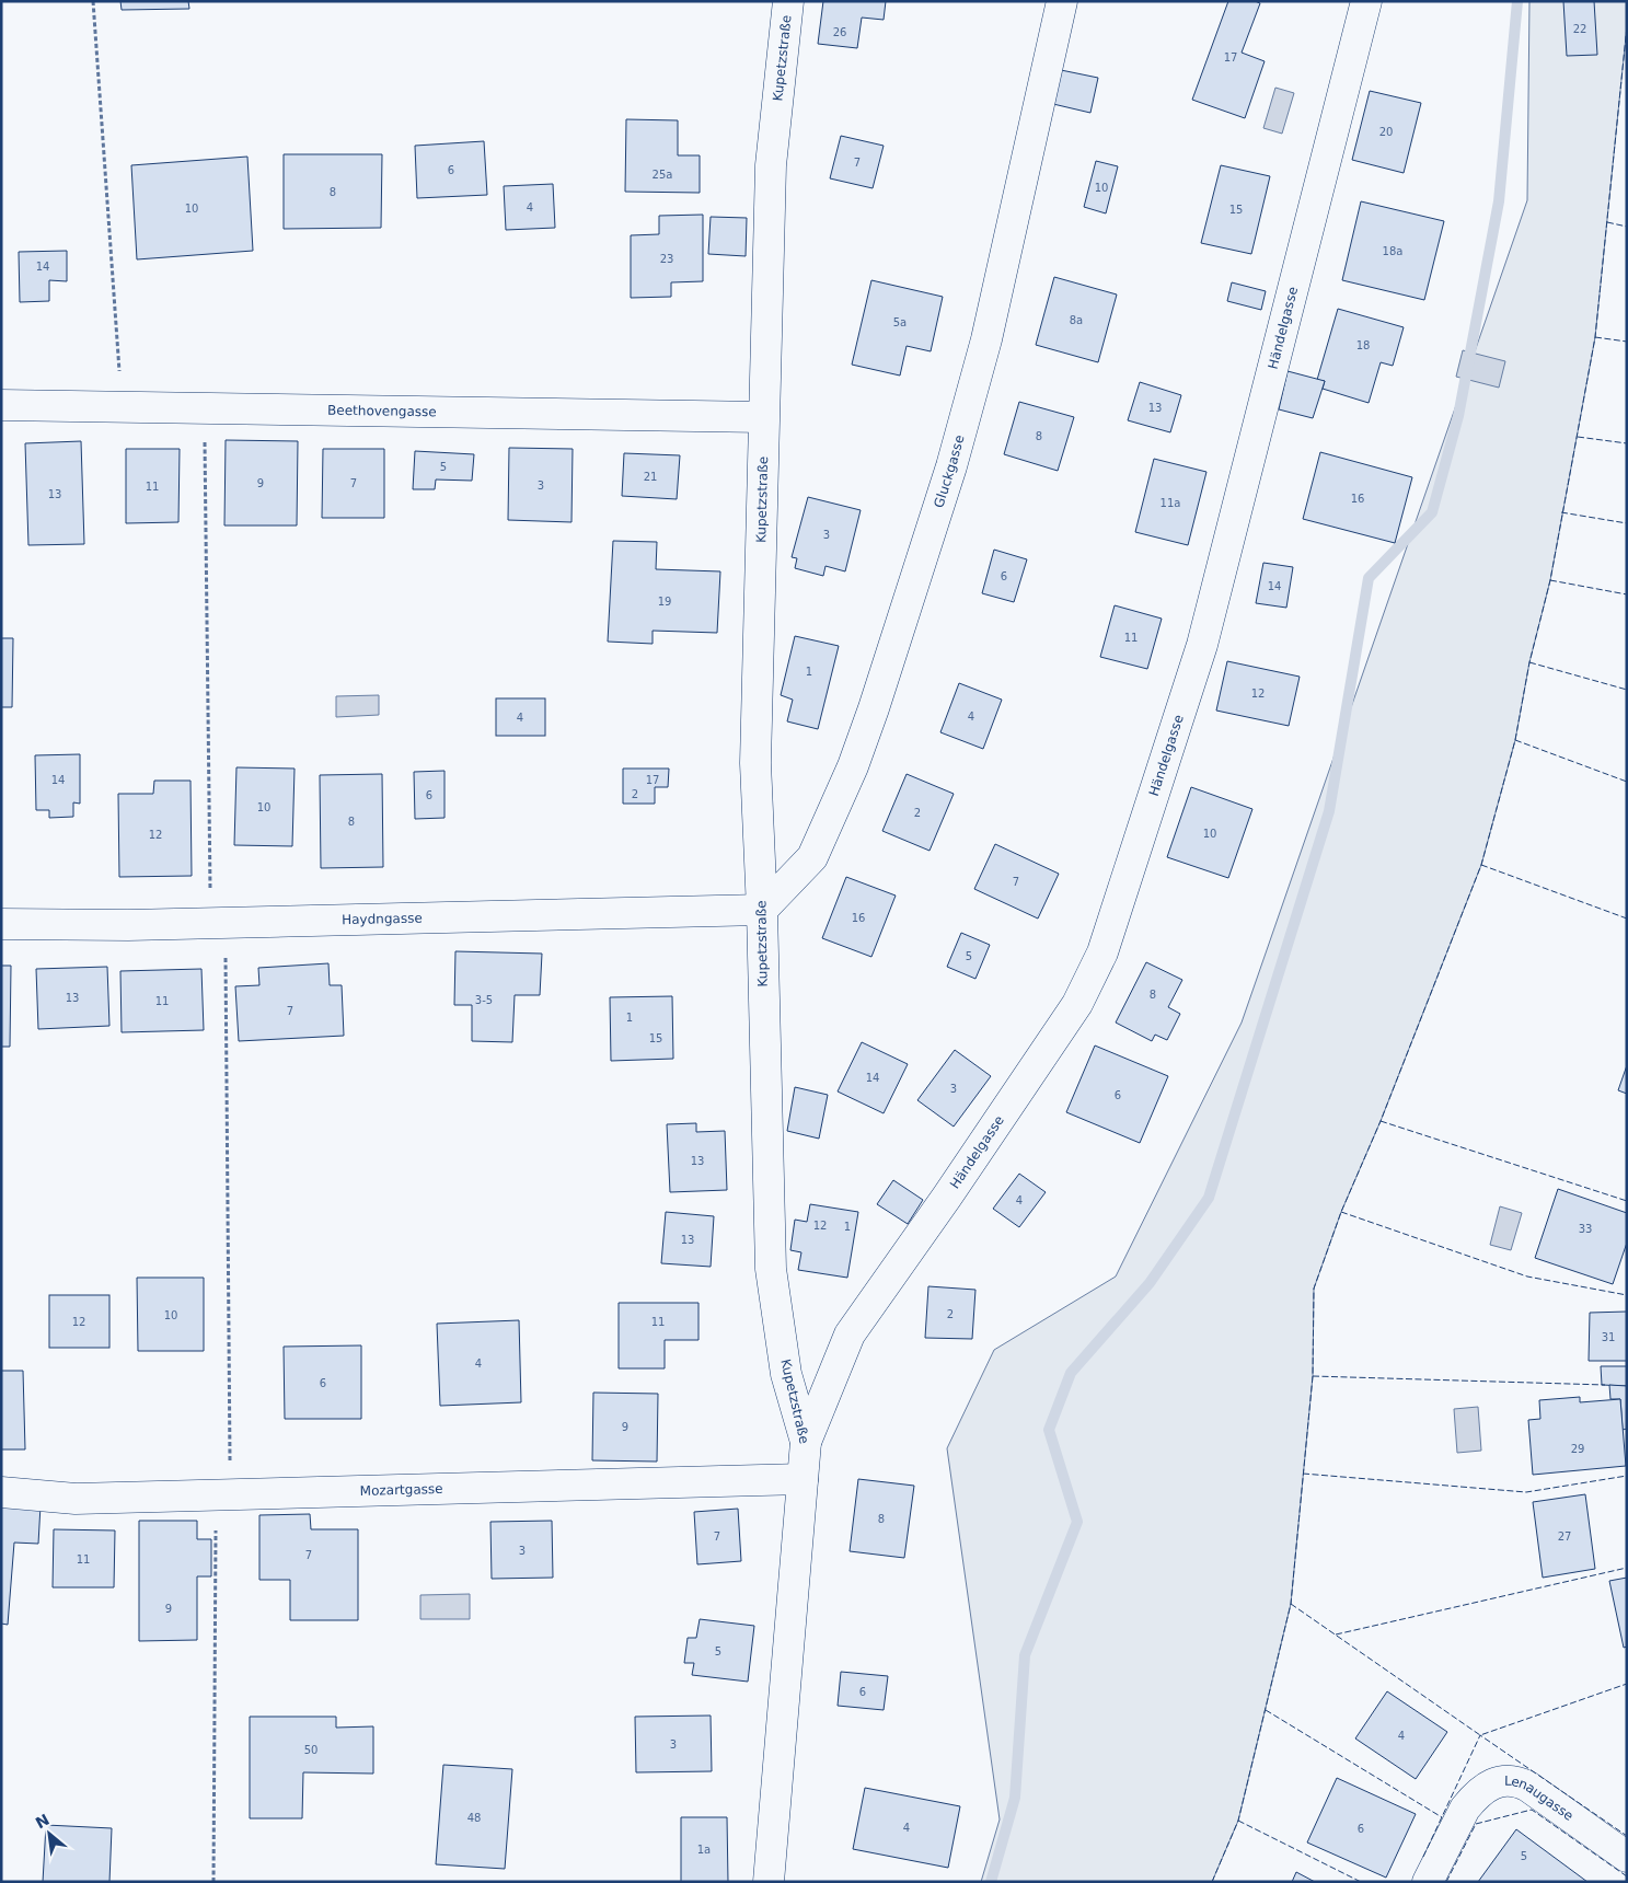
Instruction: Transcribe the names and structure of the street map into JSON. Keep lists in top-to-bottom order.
{
  "streets": {
    "street": [
      "Kupetzstraße",
      "Händelgasse",
      "Beethovengasse",
      "Gluckgasse",
      "Haydngasse",
      "Mozartgasse",
      "Lenaugasse"
    ]
  },
  "crossings": [
    ["Kupetzstraße", "Händelgasse"],
    ["Kupetzstraße", "Beethovengasse"],
    ["Kupetzstraße", "Gluckgasse"],
    ["Kupetzstraße", "Haydngasse"],
    ["Kupetzstraße", "Mozartgasse"],
    ["Gluckgasse", "Haydngasse"]
  ],
  "house_numbers": [
    "22",
    "26",
    "17",
    "20",
    "7",
    "6",
    "25a",
    "10",
    "8",
    "4",
    "10",
    "15",
    "18a",
    "23",
    "14",
    "8a",
    "5a",
    "18",
    "13",
    "8",
    "5",
    "21",
    "9",
    "7",
    "3",
    "11",
    "13",
    "16",
    "11a",
    "3",
    "6",
    "14",
    "19",
    "11",
    "1",
    "12",
    "4",
    "4",
    "14",
    "17",
    "2",
    "6",
    "10",
    "2",
    "8",
    "10",
    "12",
    "7",
    "16",
    "5",
    "8",
    "13",
    "3-5",
    "11",
    "7",
    "1",
    "15",
    "14",
    "3",
    "6",
    "13",
    "4",
    "12",
    "1",
    "33",
    "13",
    "2",
    "10",
    "12",
    "11",
    "31",
    "4",
    "6",
    "9",
    "29",
    "8",
    "7",
    "27",
    "3",
    "7",
    "11",
    "9",
    "5",
    "6",
    "4",
    "3",
    "50",
    "48",
    "4",
    "6",
    "1a",
    "5"
  ],
  "north": "top left"
}
